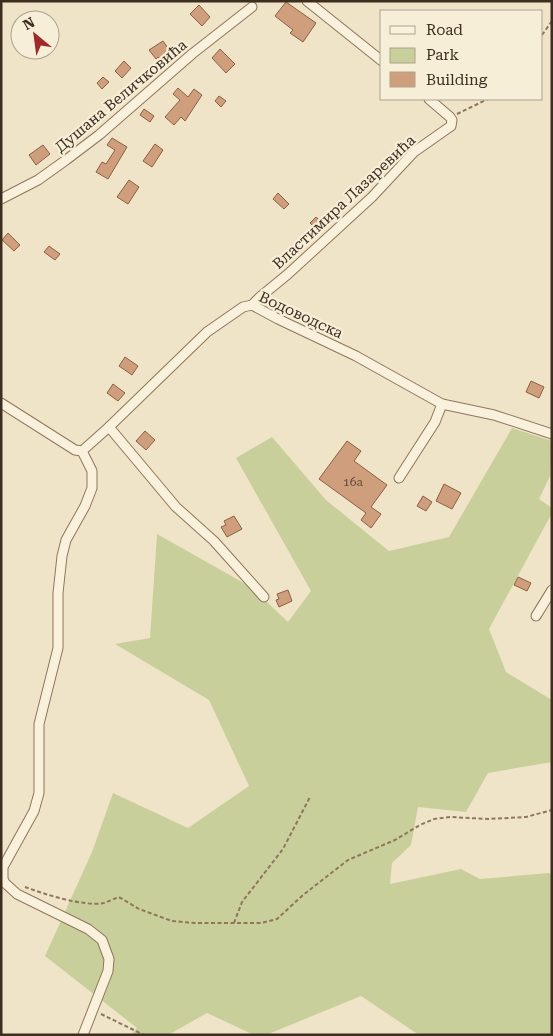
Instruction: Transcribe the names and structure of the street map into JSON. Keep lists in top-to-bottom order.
{
  "streets": {
    "street": ["Душана Величковића", "Властимира Лазаревића", "Водоводска"]
  },
  "crossings": [
    ["Властимира Лазаревића", "Водоводска"]
  ],
  "house_numbers": ["16a"],
  "legend": ["Road", "Park", "Building"],
  "north": "top left"
}
